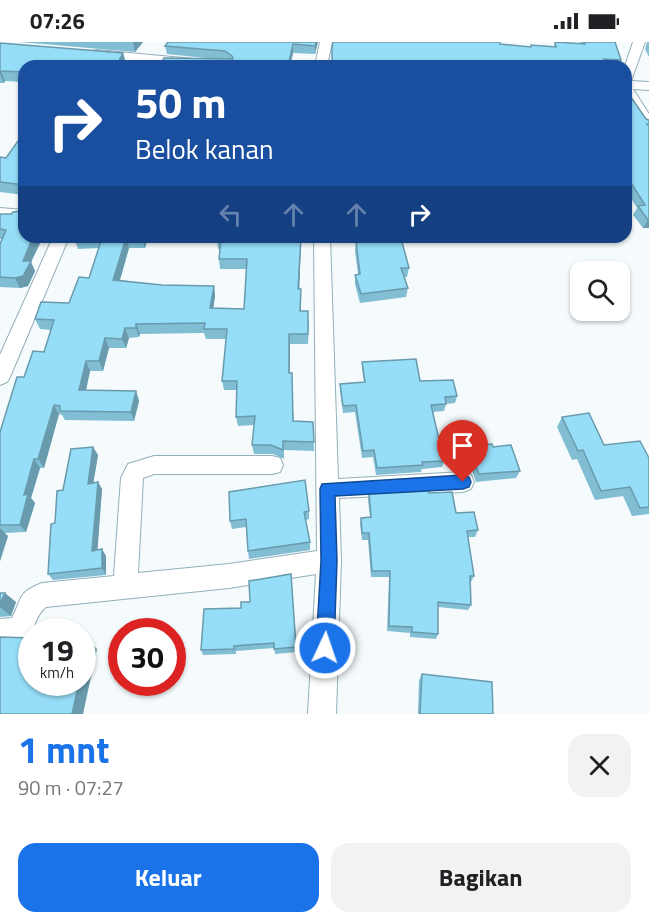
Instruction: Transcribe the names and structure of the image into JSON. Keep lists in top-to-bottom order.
{
  "page": {
    "status": "07:26",
    "turn": ["50 m", "Belok kanan"],
    "speed": "19 km/h",
    "limit": "30",
    "heading": ["1 mnt", "90 m · 07:27"],
    "buttons": ["Keluar", "Bagikan"]
  }
}
